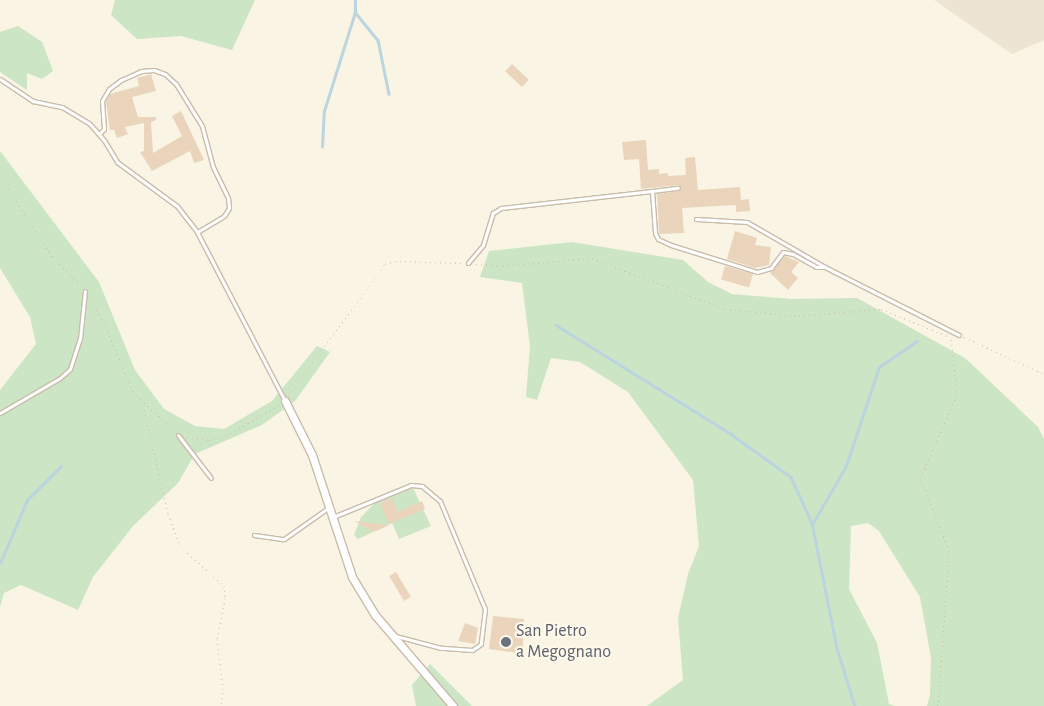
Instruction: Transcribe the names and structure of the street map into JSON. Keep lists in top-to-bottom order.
{
  "places": ["San Pietro a Megognano"]
}
